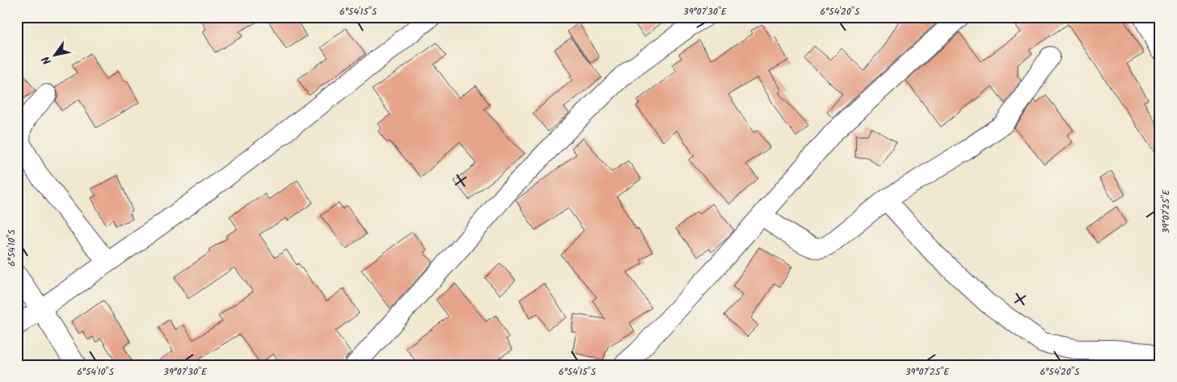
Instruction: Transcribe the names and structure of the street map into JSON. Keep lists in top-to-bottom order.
{
  "north": "bottom left",
  "coordinates": [
    "6°54'15\"S",
    "39°07'30\"E",
    "6°54'20\"S",
    "39°07'25\"E",
    "6°54'10\"S"
  ]
}
